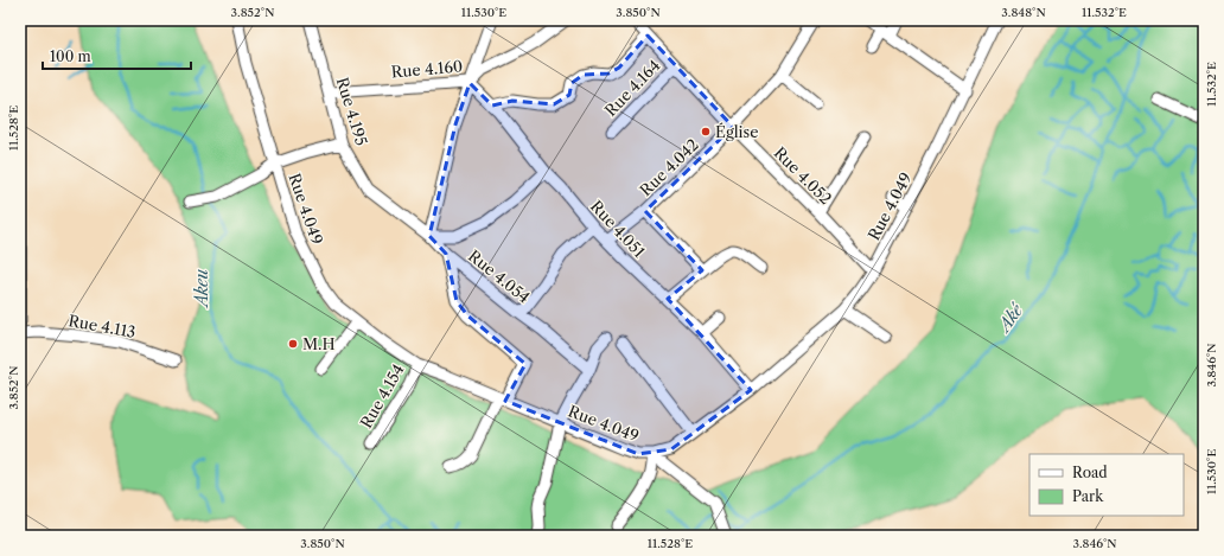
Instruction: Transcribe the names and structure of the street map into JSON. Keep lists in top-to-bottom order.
{
  "streets": {
    "street": [
      "Rue 4.160",
      "Rue 4.164",
      "Rue 4.195",
      "Rue 4.042",
      "Rue 4.052",
      "Rue 4.049",
      "Rue 4.051",
      "Rue 4.054",
      "Rue 4.113",
      "Rue 4.154"
    ]
  },
  "crossings": [
    ["Rue 4.160", "Rue 4.195"],
    ["Rue 4.160", "Rue 4.051"],
    ["Rue 4.164", "Rue 4.052"],
    ["Rue 4.195", "Rue 4.054"],
    ["Rue 4.042", "Rue 4.052"],
    ["Rue 4.042", "Rue 4.051"],
    ["Rue 4.052", "Rue 4.049"],
    ["Rue 4.049", "Rue 4.051"],
    ["Rue 4.049", "Rue 4.154"]
  ],
  "water": ["Akeu", "Aké"],
  "places": ["Église", "M.H"],
  "legend": ["Road", "Park"],
  "scale_bar": "100 m",
  "coordinates": [
    "3.852°N",
    "11.530°E",
    "3.850°N",
    "3.848°N",
    "11.532°E",
    "11.528°E",
    "3.846°N"
  ]
}
